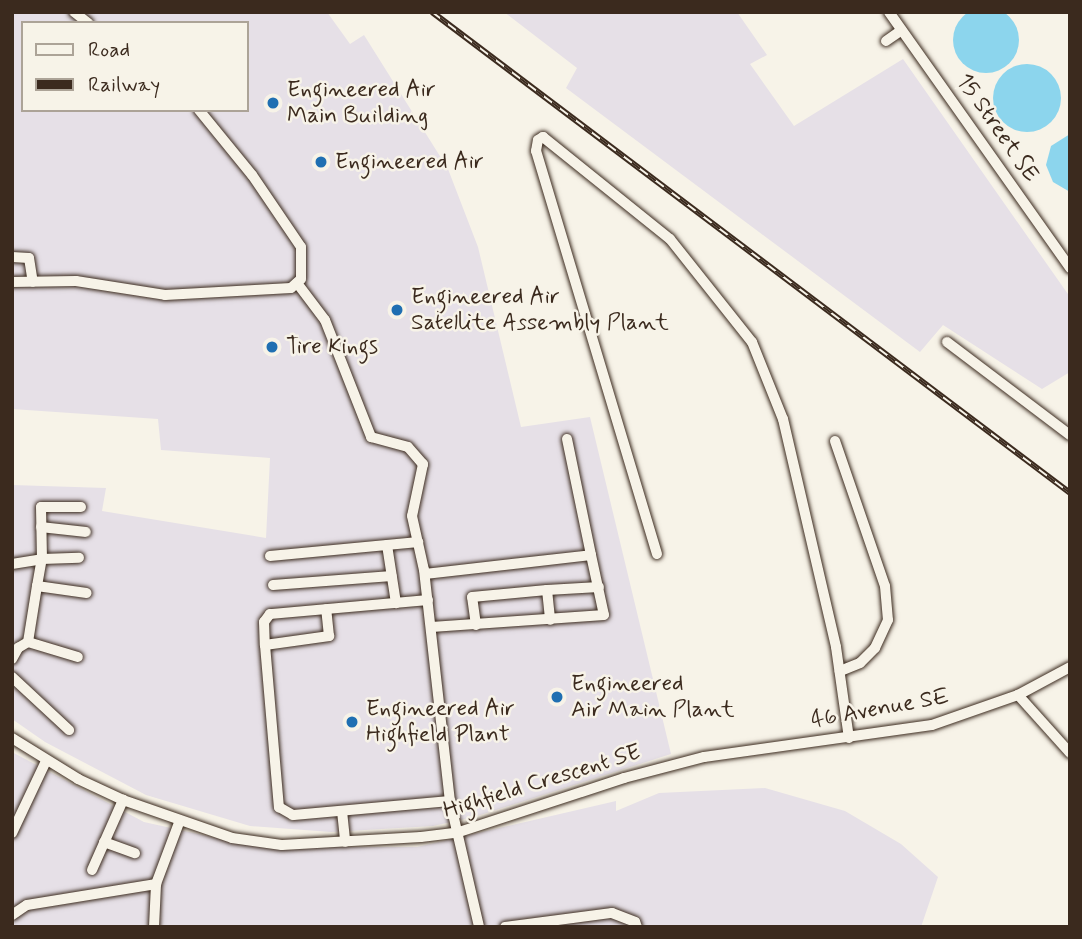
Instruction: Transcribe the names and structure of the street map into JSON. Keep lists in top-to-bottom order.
{
  "streets": {
    "street": ["15 Street SE", "46 Avenue SE", "Highfield Crescent SE"]
  },
  "crossings": [
    ["46 Avenue SE", "Highfield Crescent SE"]
  ],
  "places": [
    "Engineered Air Main Building",
    "Engineered Air",
    "Engineered Air Satellite Assembly Plant",
    "Tire Kings",
    "Engineered Air Main Plant",
    "Engineered Air Highfield Plant"
  ],
  "legend": ["Road", "Railway"]
}
